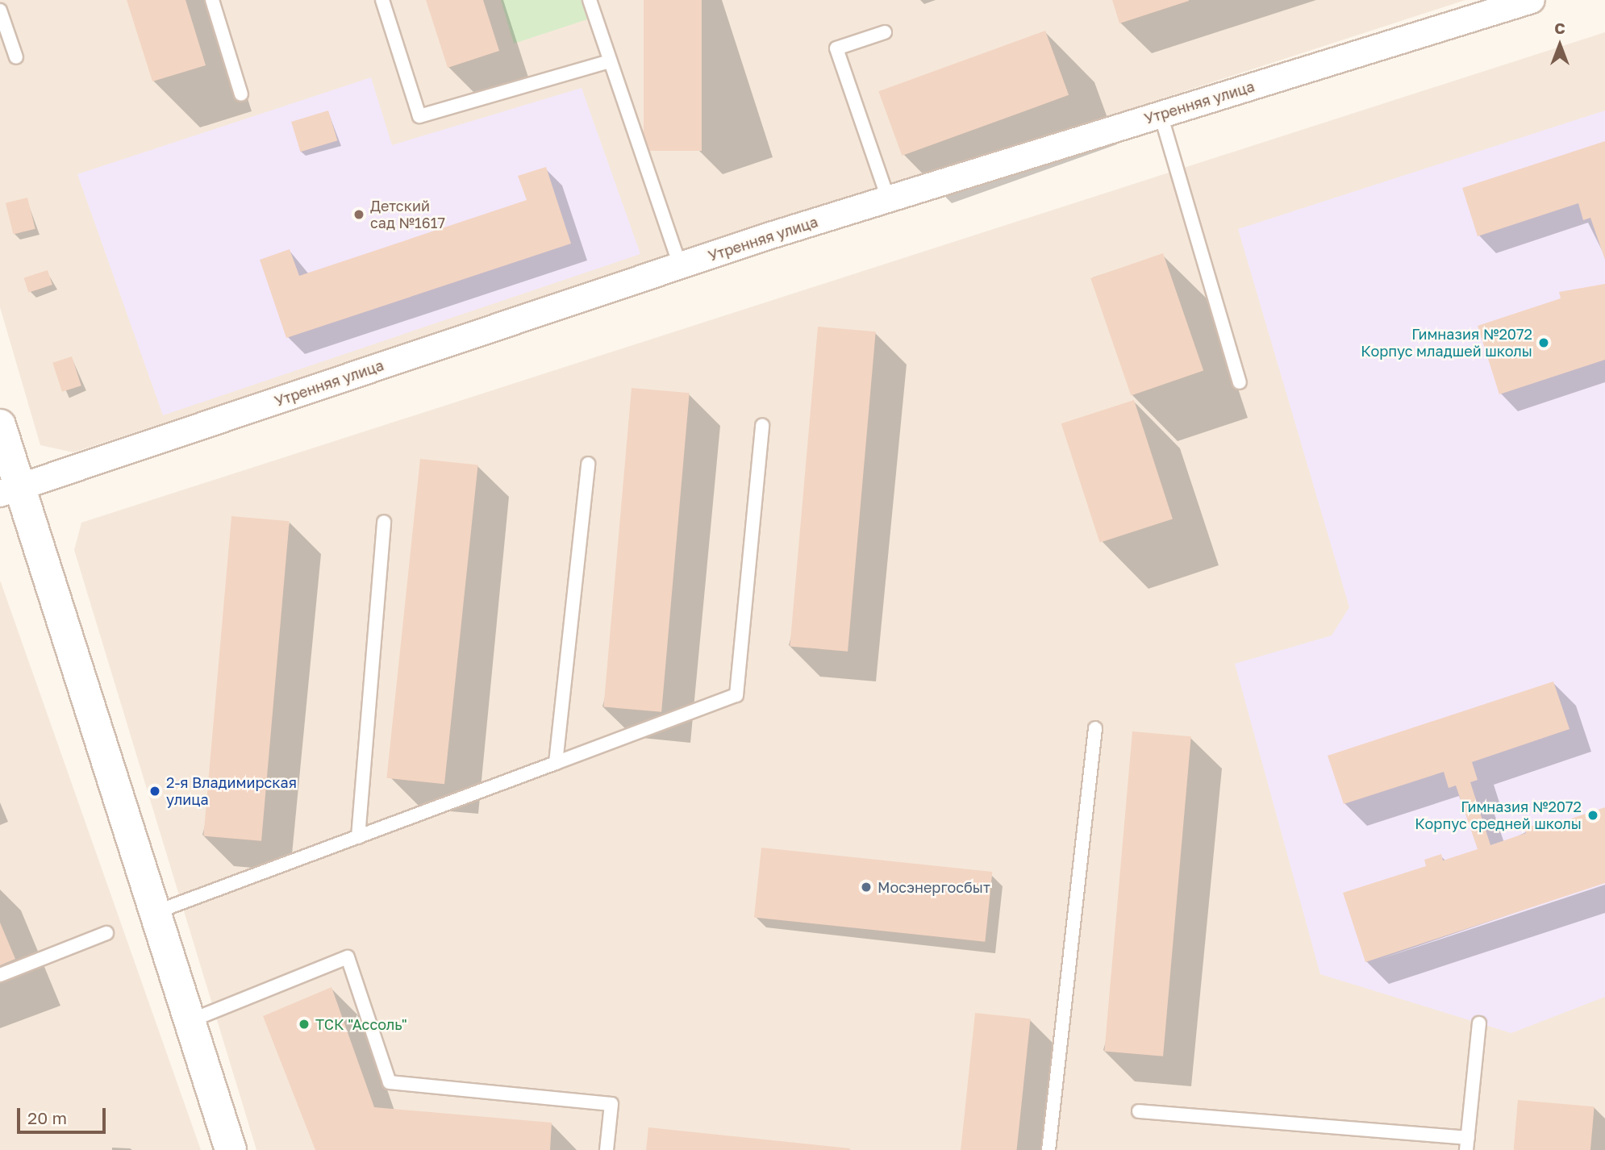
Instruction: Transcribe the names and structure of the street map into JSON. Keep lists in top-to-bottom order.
{
  "streets": {
    "street": ["Утренняя улица"]
  },
  "places": [
    "Детский сад №1617",
    "Гимназия №2072 Корпус младшей школы",
    "2-я Владимирская улица",
    "Гимназия №2072 Корпус средней школы",
    "Мосэнергосбыт",
    "ТСК \"Ассоль\""
  ],
  "scale_bar": "20 m",
  "north": "top"
}
